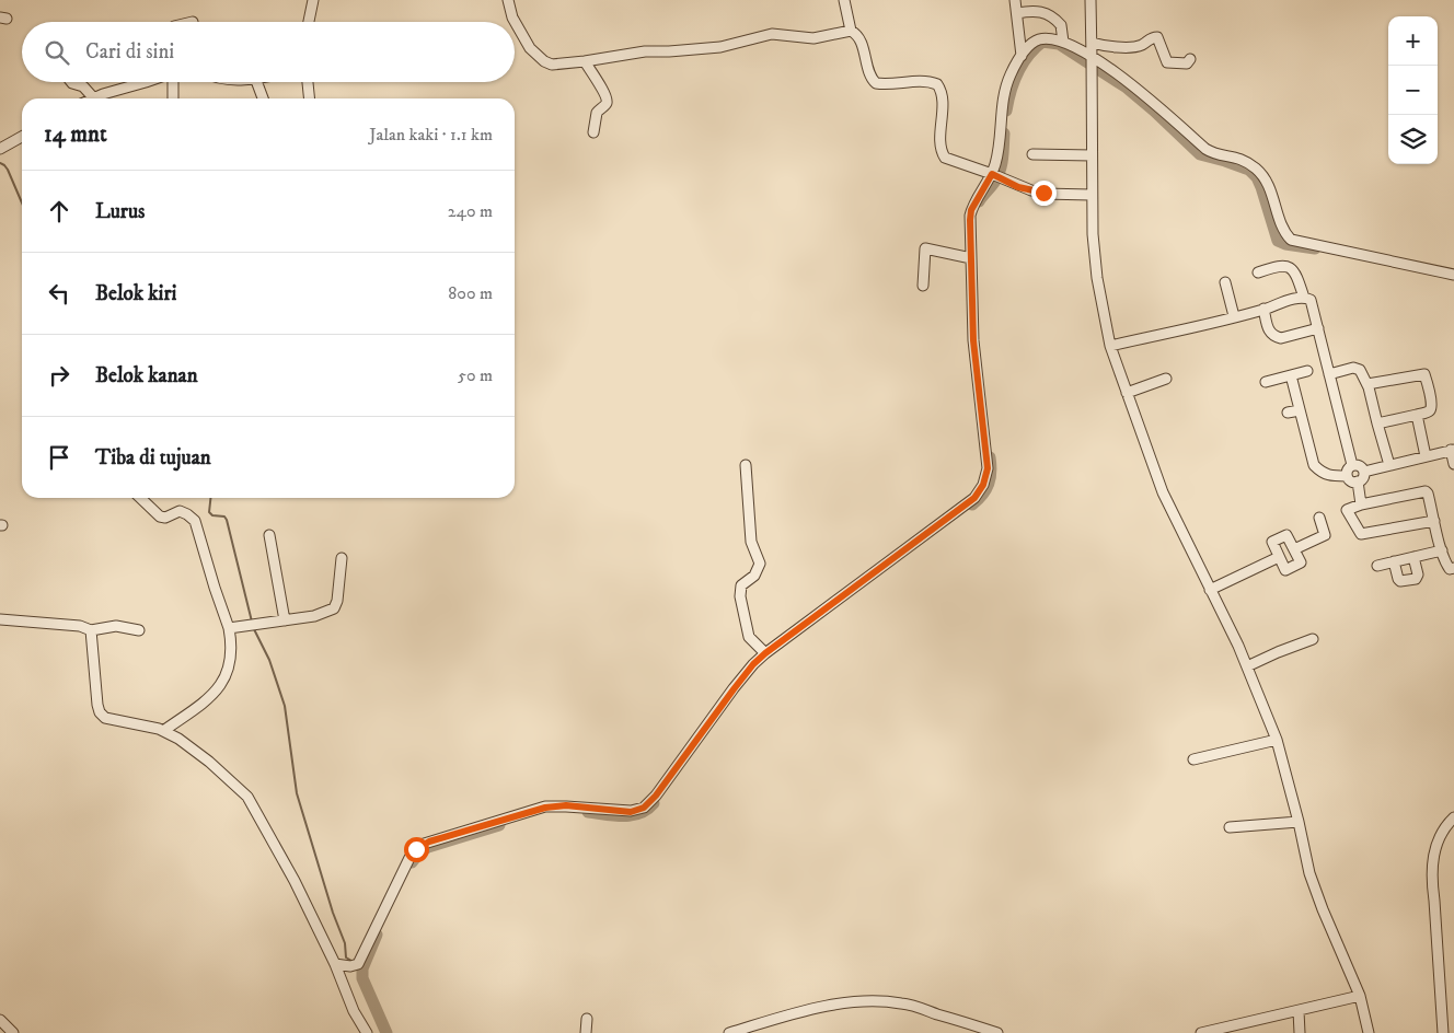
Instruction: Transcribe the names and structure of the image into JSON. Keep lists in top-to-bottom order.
{
  "page": {
    "map_buttons": ["+", "−"],
    "search": "Cari di sini",
    "heading": ["14 mnt", "Jalan kaki · 1.1 km"],
    "list": [
      ["Lurus", "240 m"],
      ["Belok kiri", "800 m"],
      ["Belok kanan", "50 m"],
      "Tiba di tujuan"
    ]
  }
}
